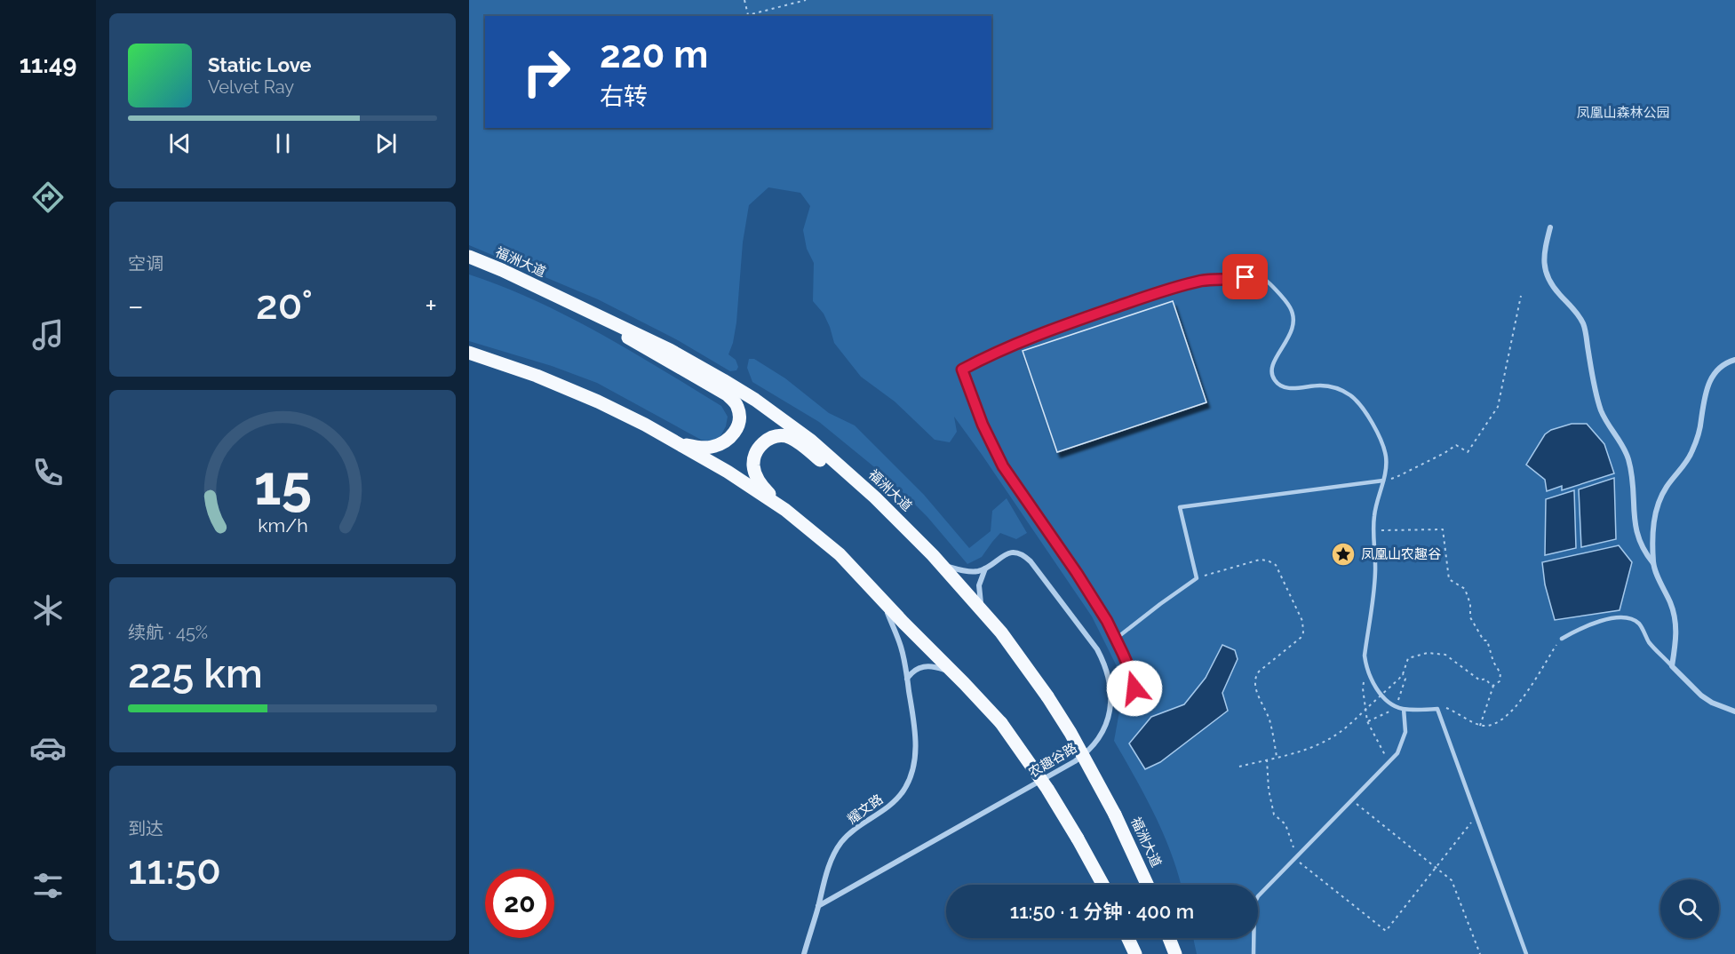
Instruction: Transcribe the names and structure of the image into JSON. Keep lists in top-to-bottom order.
{
  "streets": {
    "main road": ["福洲大道"],
    "street": ["农趣谷路", "耀文路"]
  },
  "crossings": [
    ["农趣谷路", "耀文路"]
  ],
  "parks": ["凤凰山森林公园"],
  "places": {
    "place": ["凤凰山农趣谷"]
  },
  "page": {
    "tabs": "11:49",
    "turn": ["220 m", "右转"],
    "song": ["Static Love", "Velvet Ray"],
    "tile": [
      "空调",
      ["续航 · 45%", "225 km"],
      ["到达", "11:50"]
    ],
    "heat": ["−", "20°", "+"],
    "limit": "20",
    "trip": "11:50 · 1 分钟 · 400 m",
    "gauge": ["15", "km/h"]
  }
}
